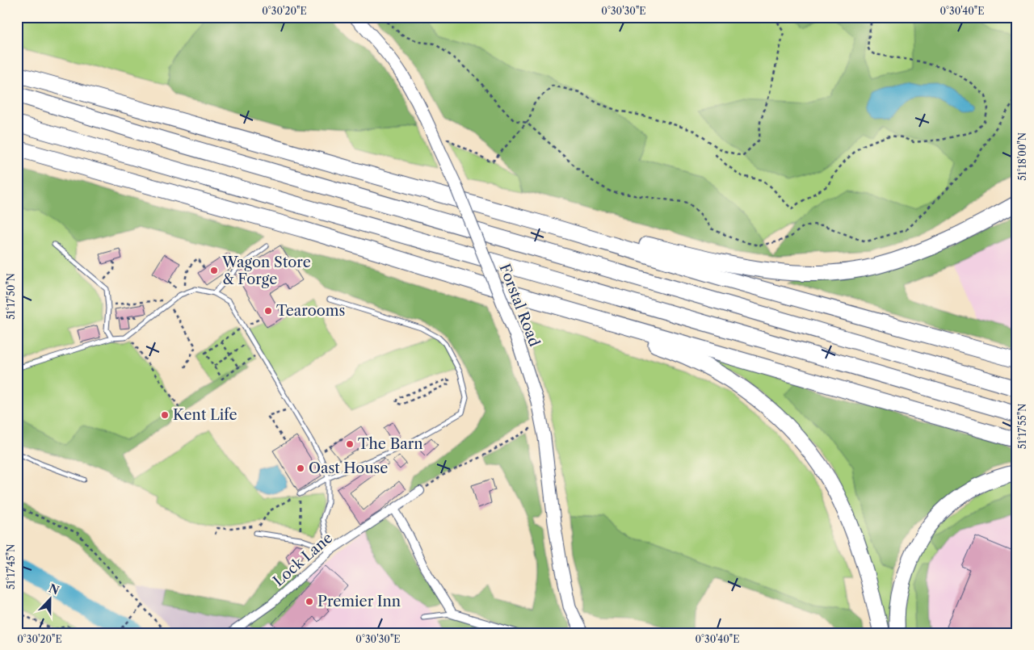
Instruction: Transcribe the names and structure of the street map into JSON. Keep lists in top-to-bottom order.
{
  "streets": {
    "street": ["Forstal Road", "Lock Lane"]
  },
  "places": [
    "Wagon Store & Forge",
    "Tearooms",
    "Kent Life",
    "The Barn",
    "Oast House",
    "Premier Inn"
  ],
  "north": "top",
  "coordinates": [
    "0°30'20\"E",
    "0°30'30\"E",
    "0°30'40\"E",
    "51°18'00\"N",
    "51°17'50\"N",
    "51°17'55\"N",
    "51°17'45\"N"
  ]
}
